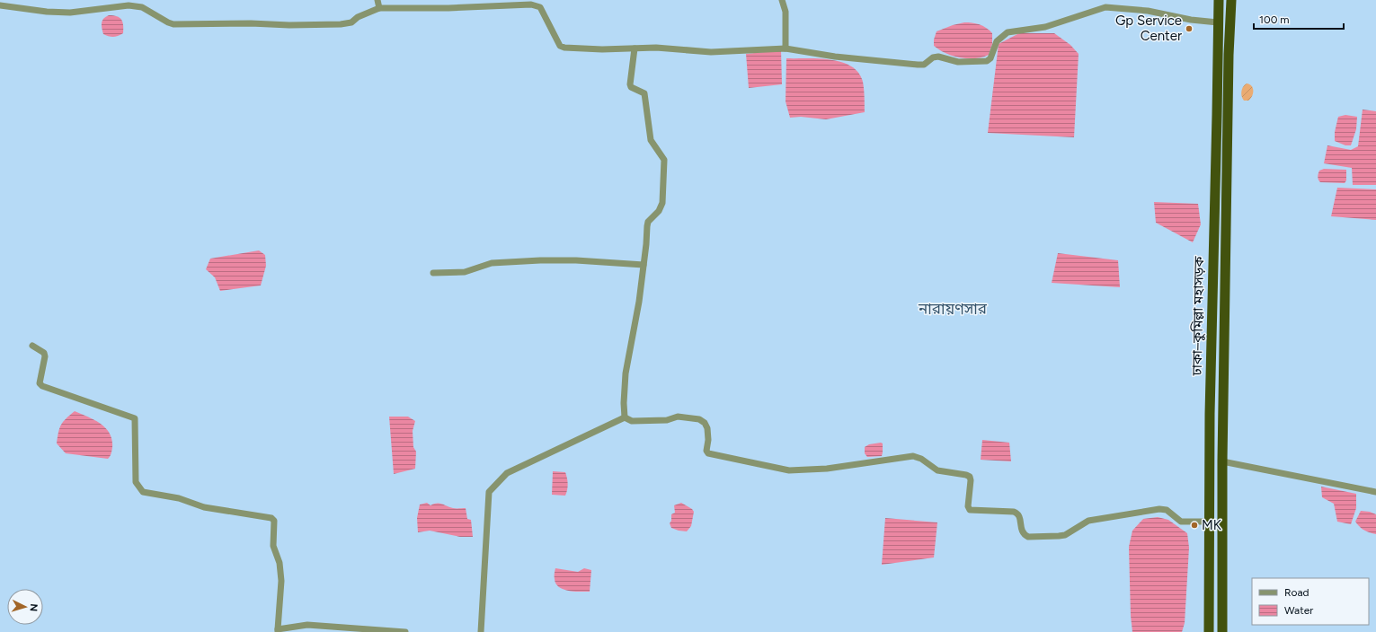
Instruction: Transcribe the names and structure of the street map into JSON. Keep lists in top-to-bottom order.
{
  "streets": {
    "highway": ["ঢাকা–কুমিল্লা মহাসড়ক"]
  },
  "districts": ["নারায়ণসার"],
  "places": ["Gp Service Center", "MK"],
  "legend": ["Road", "Water"],
  "scale_bar": "100 m",
  "north": "right"
}
